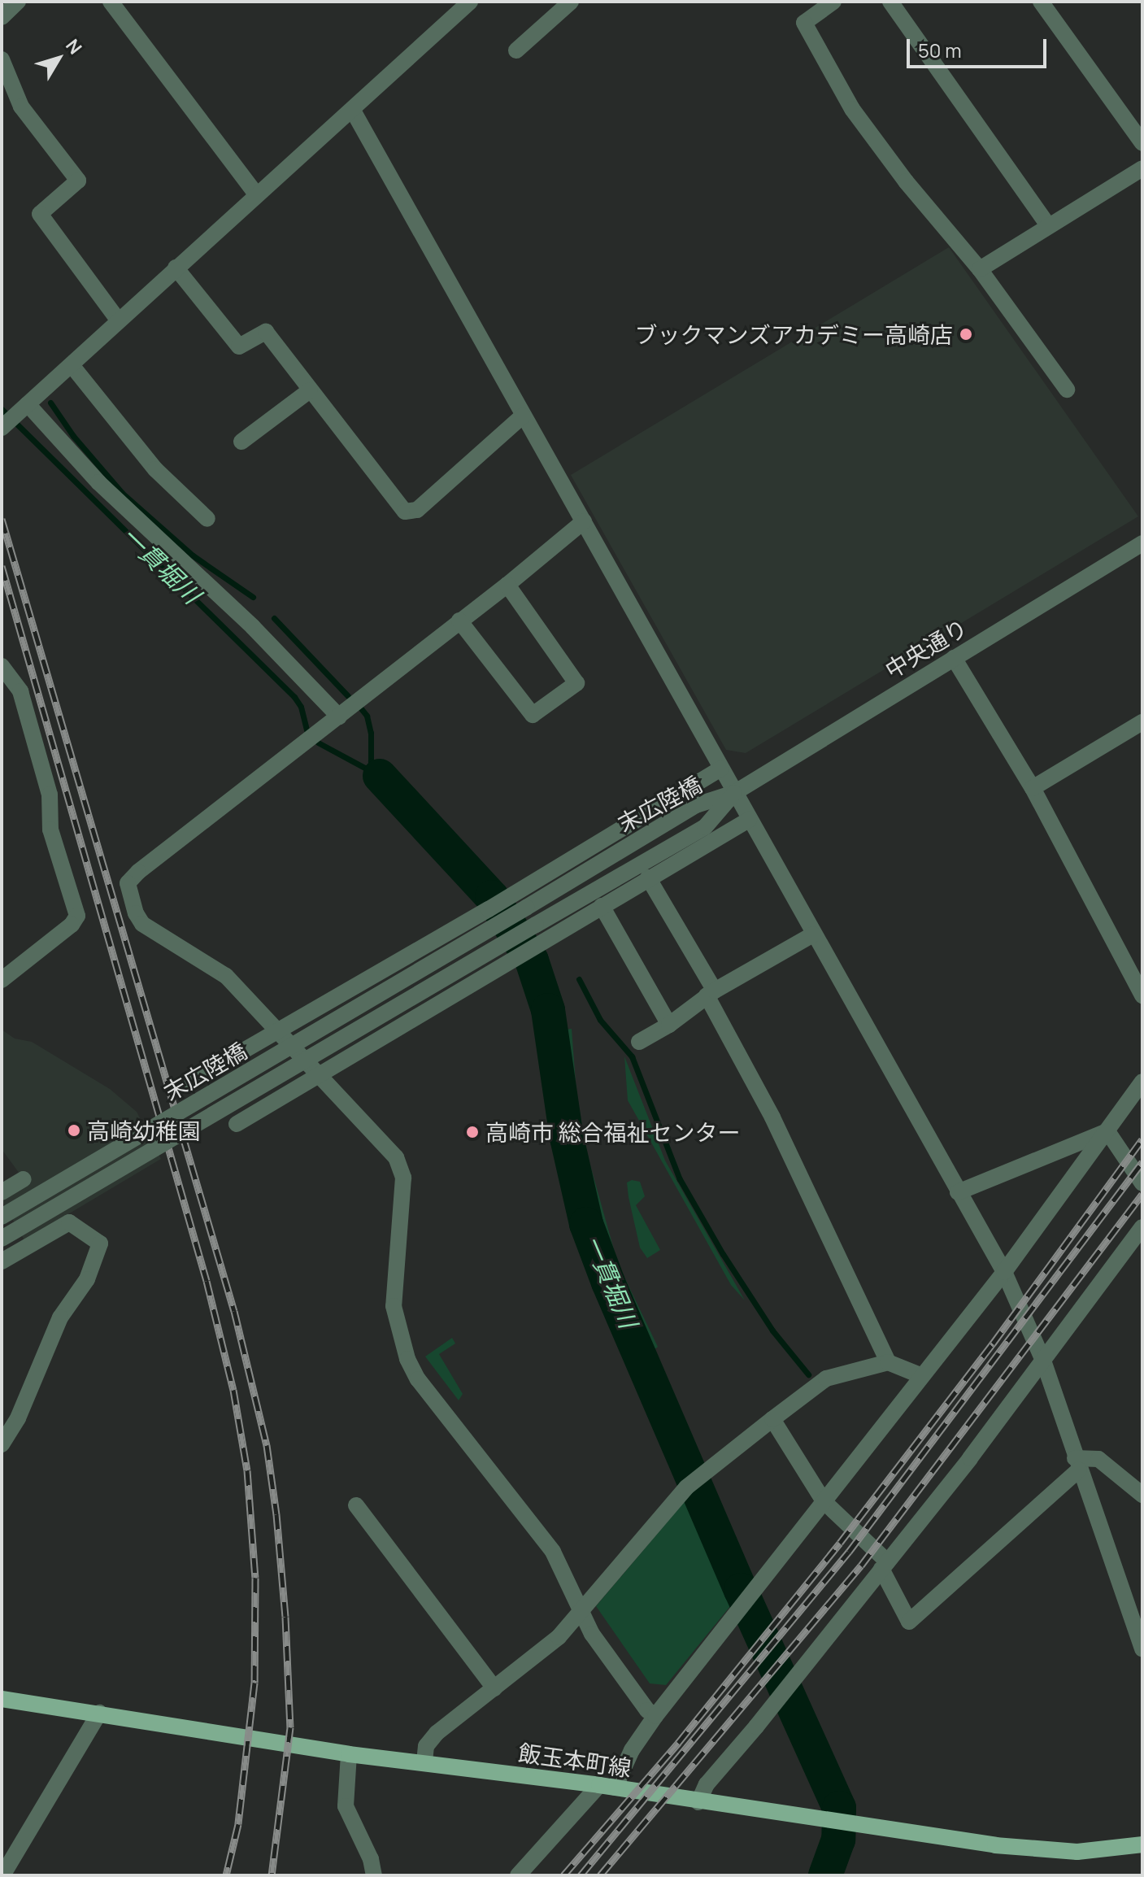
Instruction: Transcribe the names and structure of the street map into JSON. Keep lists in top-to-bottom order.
{
  "streets": {
    "main road": ["飯玉本町線"],
    "street": ["中央通り", "末広陸橋"]
  },
  "crossings": [
    ["中央通り", "末広陸橋"]
  ],
  "water": ["一貫堀川"],
  "places": ["ブックマンズアカデミー高崎店", "高崎幼稚園", "高崎市 総合福祉センター"],
  "scale_bar": "50 m",
  "north": "top right"
}
